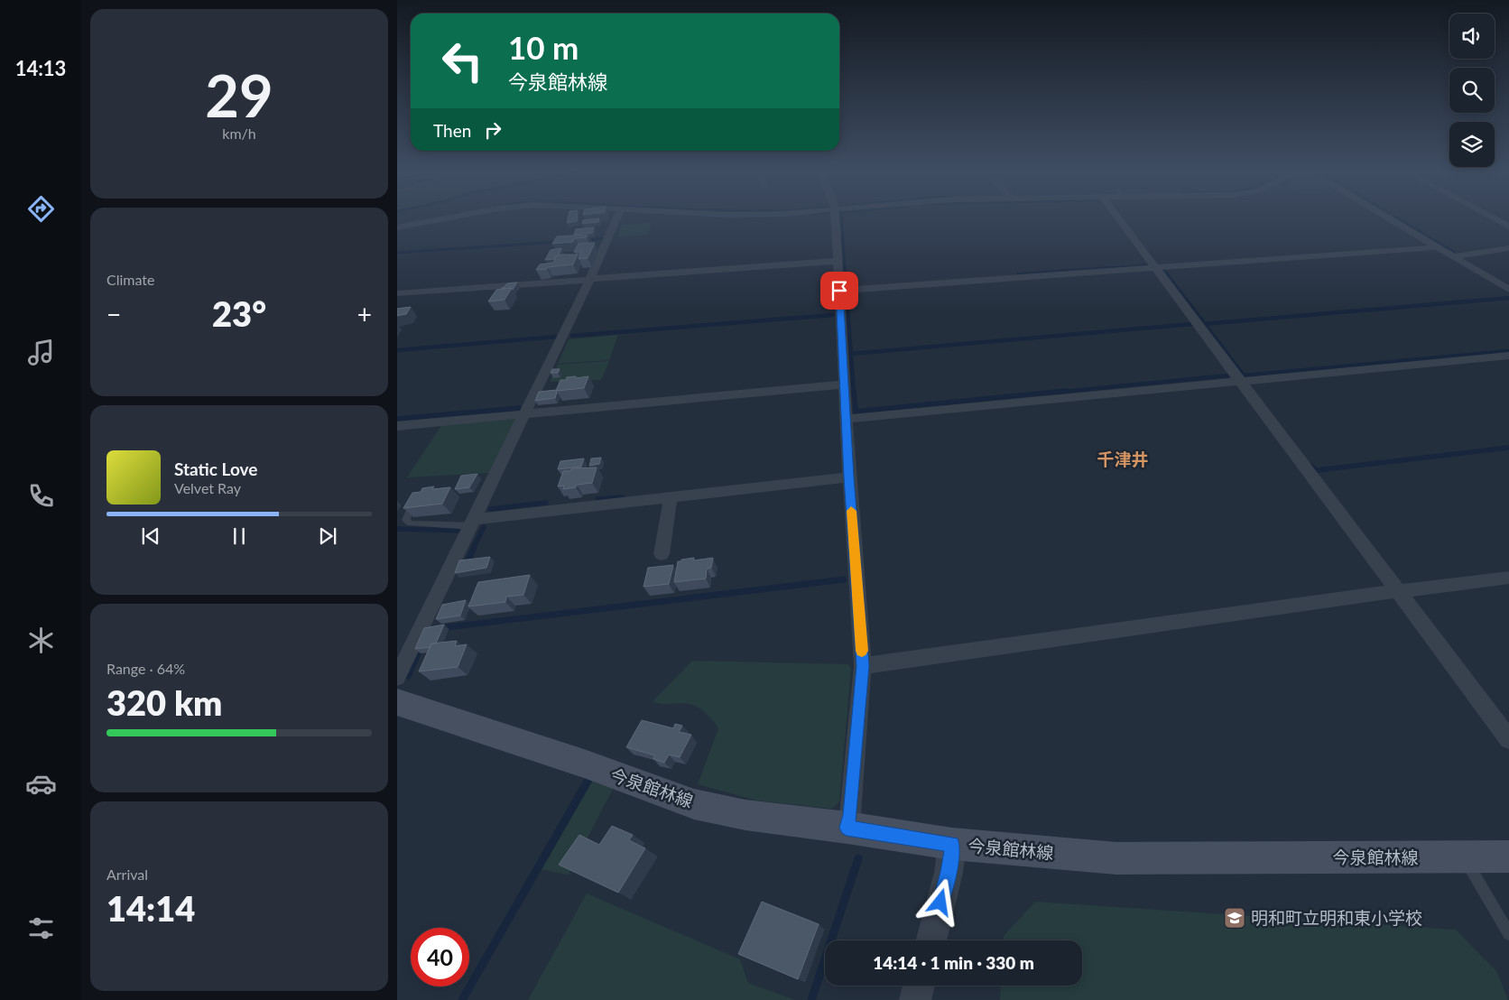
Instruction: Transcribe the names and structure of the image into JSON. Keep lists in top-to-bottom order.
{
  "streets": {
    "main road": ["今泉館林線"]
  },
  "districts": ["千津井"],
  "places": {
    "school or university": ["明和町立明和東小学校"]
  },
  "page": {
    "tabs": "14:13",
    "tile": [
      ["29", "km/h"],
      "Climate",
      ["Range · 64%", "320 km"],
      ["Arrival", "14:14"]
    ],
    "turn": ["10 m", "今泉館林線"],
    "then": "Then",
    "heat": ["−", "23°", "+"],
    "song": ["Static Love", "Velvet Ray"],
    "limit": "40",
    "trip": "14:14 · 1 min · 330 m"
  }
}
